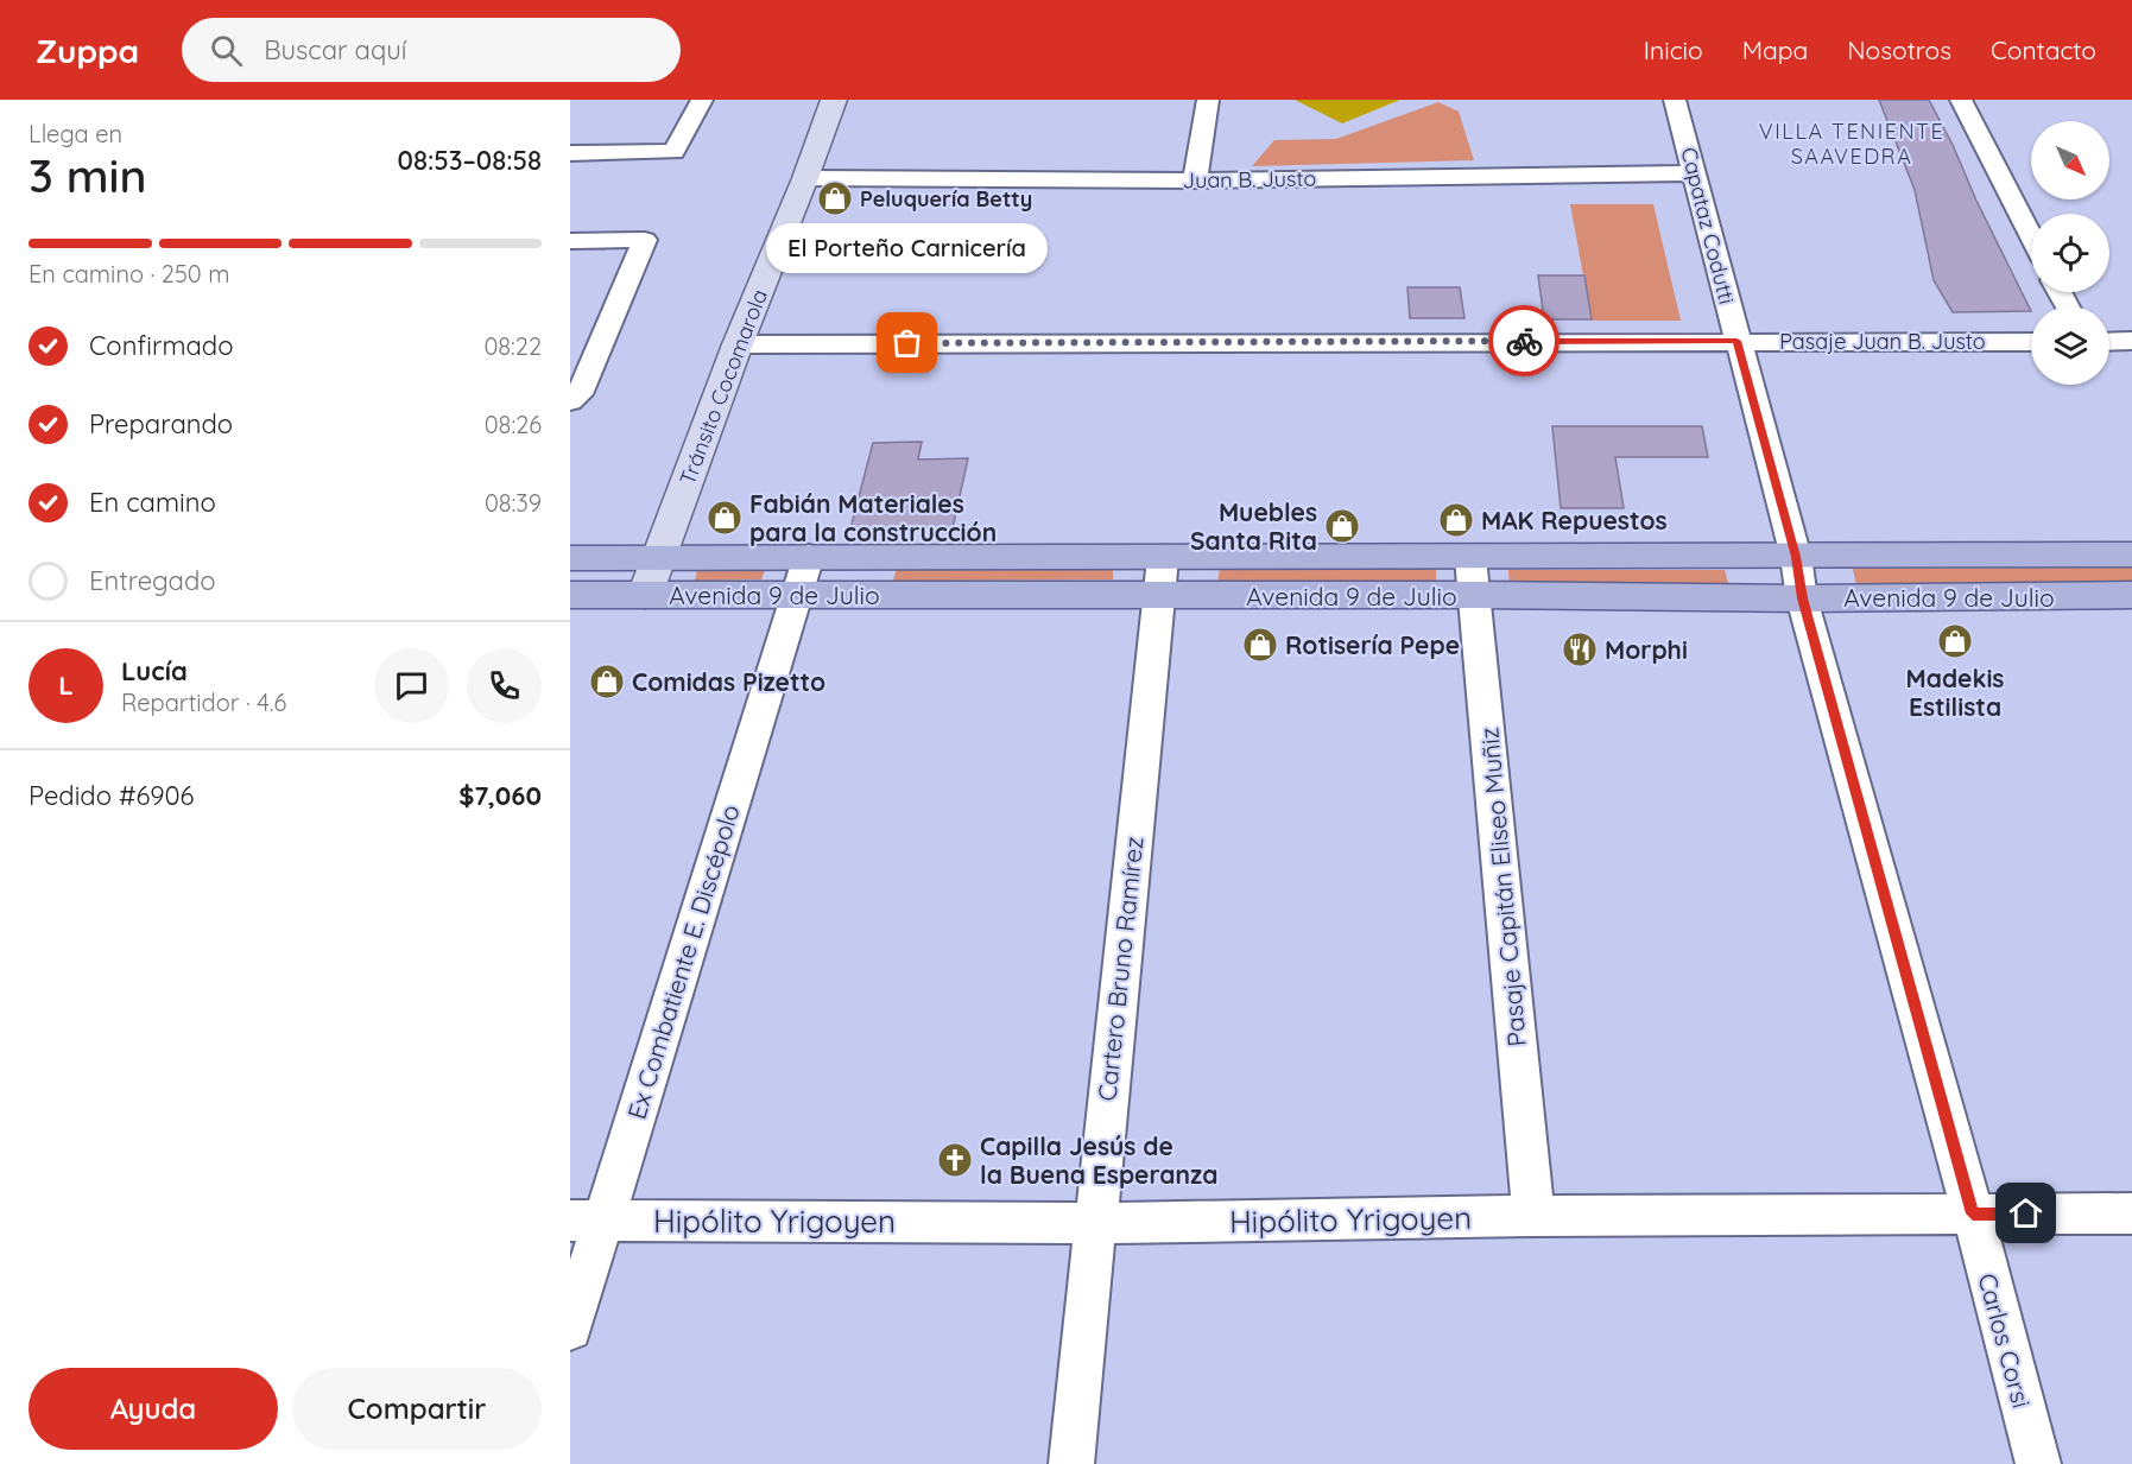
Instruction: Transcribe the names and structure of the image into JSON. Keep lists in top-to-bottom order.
{
  "streets": {
    "main road": ["Avenida 9 de Julio"],
    "street": [
      "Juan B. Justo",
      "Capataz Codutti",
      "Pasaje Juan B. Justo",
      "Tránsito Cocomarola",
      "Pasaje Capitán Eliseo Muñiz",
      "Ex Combatiente E. Discépolo",
      "Cartero Bruno Ramírez",
      "Hipólito Yrigoyen",
      "Carlos Corsi"
    ]
  },
  "crossings": [
    ["Juan B. Justo", "Capataz Codutti"],
    ["Juan B. Justo", "Tránsito Cocomarola"],
    ["Capataz Codutti", "Pasaje Juan B. Justo"],
    ["Capataz Codutti", "Avenida 9 de Julio"],
    ["Capataz Codutti", "Carlos Corsi"],
    ["Pasaje Juan B. Justo", "Tránsito Cocomarola"],
    ["Tránsito Cocomarola", "Avenida 9 de Julio"],
    ["Avenida 9 de Julio", "Pasaje Capitán Eliseo Muñiz"],
    ["Avenida 9 de Julio", "Ex Combatiente E. Discépolo"],
    ["Avenida 9 de Julio", "Cartero Bruno Ramírez"],
    ["Avenida 9 de Julio", "Carlos Corsi"],
    ["Pasaje Capitán Eliseo Muñiz", "Hipólito Yrigoyen"],
    ["Ex Combatiente E. Discépolo", "Hipólito Yrigoyen"],
    ["Cartero Bruno Ramírez", "Hipólito Yrigoyen"],
    ["Hipólito Yrigoyen", "Carlos Corsi"]
  ],
  "districts": ["VILLA TENIENTE SAAVEDRA"],
  "places": {
    "shop": [
      "Peluquería Betty",
      "Fabián Materiales para la construcción",
      "MAK Repuestos",
      "Muebles Santa Rita",
      "Madekis Estilista",
      "Rotisería Pepe",
      "Comidas Pizetto"
    ],
    "other": ["El Porteño Carnicería"],
    "restaurant": ["Morphi"],
    "church": ["Capilla Jesús de la Buena Esperanza"]
  },
  "north": "bottom right",
  "page": {
    "header": "Zuppa",
    "search": "Buscar aquí",
    "nav": [
      "Inicio",
      "Mapa",
      "Nosotros",
      "Contacto"
    ],
    "heading": ["3 min", "Llega en", "08:53–08:58"],
    "panel": [
      "Lucía",
      "Repartidor · 4.6",
      "Pedido #6906",
      "$7,060"
    ],
    "bar": "En camino · 250 m",
    "bubble": "El Porteño Carnicería",
    "list": [
      ["Confirmado", "08:22"],
      ["Preparando", "08:26"],
      ["En camino", "08:39"],
      "Entregado"
    ],
    "round": "L",
    "buttons": ["Ayuda", "Compartir"]
  }
}
